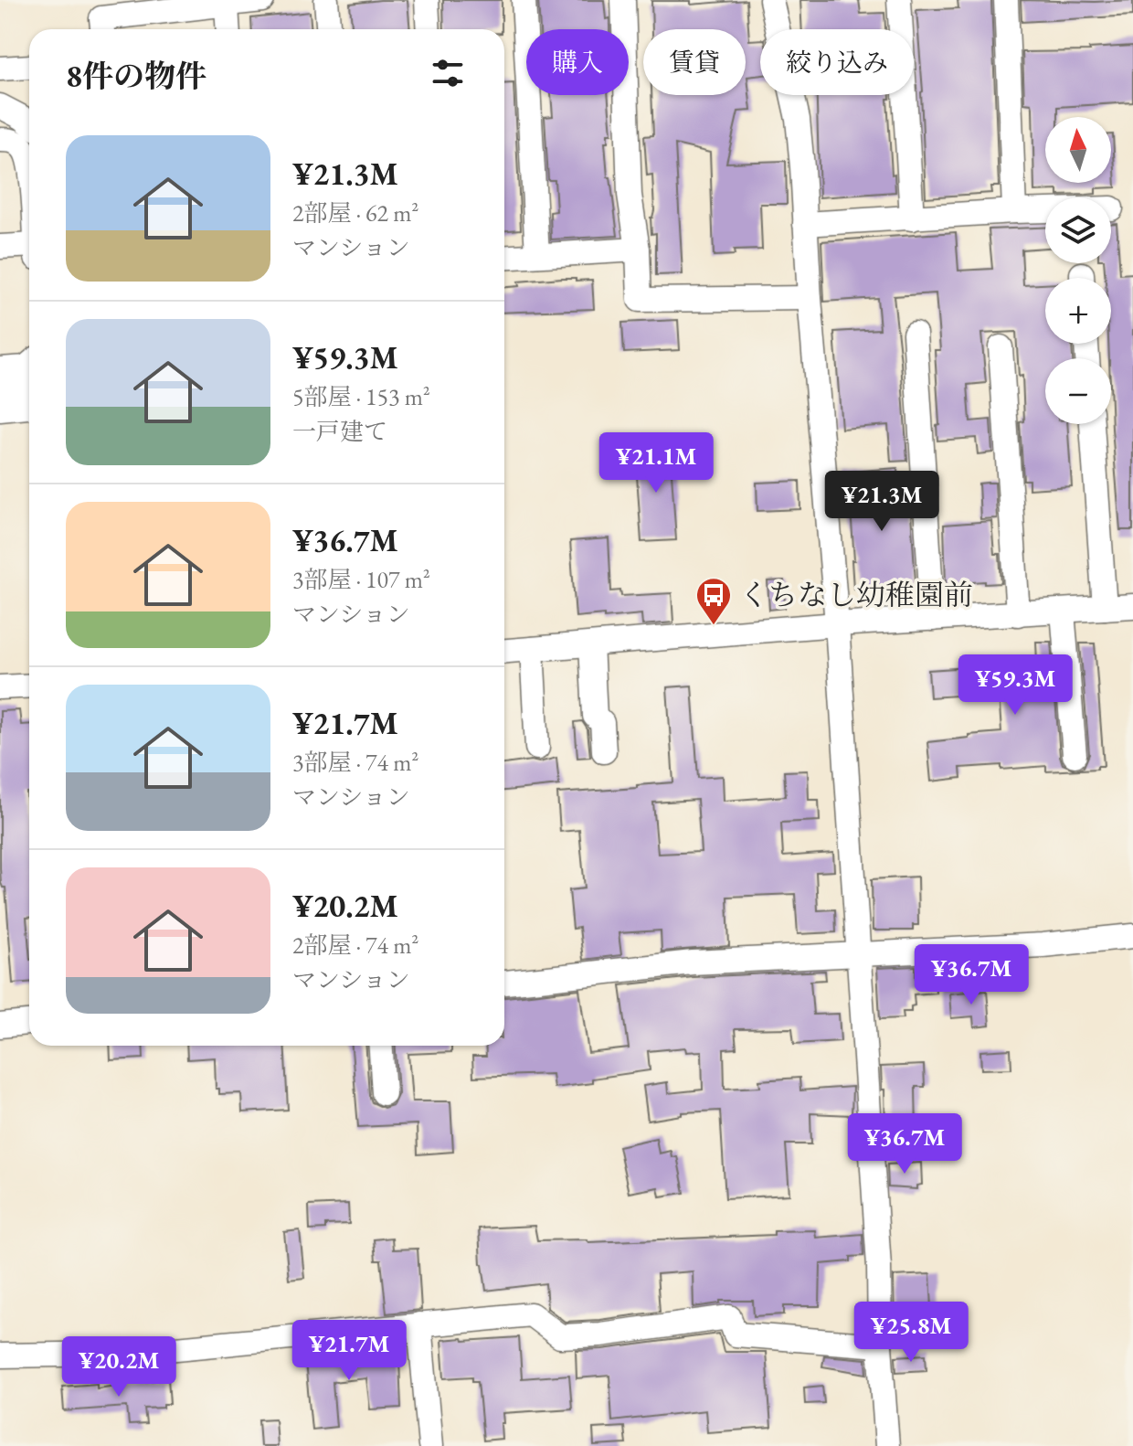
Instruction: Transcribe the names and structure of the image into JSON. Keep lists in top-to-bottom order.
{
  "places": {
    "bus stop": ["くちなし幼稚園前"]
  },
  "north": "top",
  "page": {
    "chip": ["購入", "賃貸", "絞り込み"],
    "heading": "8件の物件",
    "map_buttons": ["+", "−"],
    "list": [
      {
        "name": "¥21.3M",
        "note": "2部屋 · 62 m² · マンション"
      },
      {
        "name": "¥59.3M",
        "note": "5部屋 · 153 m² · 一戸建て"
      },
      {
        "name": "¥36.7M",
        "note": "3部屋 · 107 m² · マンション"
      },
      {
        "name": "¥21.7M",
        "note": "3部屋 · 74 m² · マンション"
      },
      {
        "name": "¥20.2M",
        "note": "2部屋 · 74 m² · マンション"
      }
    ],
    "price": [
      "¥21.1M",
      "¥21.3M",
      "¥59.3M",
      "¥36.7M",
      "¥36.7M",
      "¥25.8M",
      "¥21.7M",
      "¥20.2M"
    ]
  }
}
